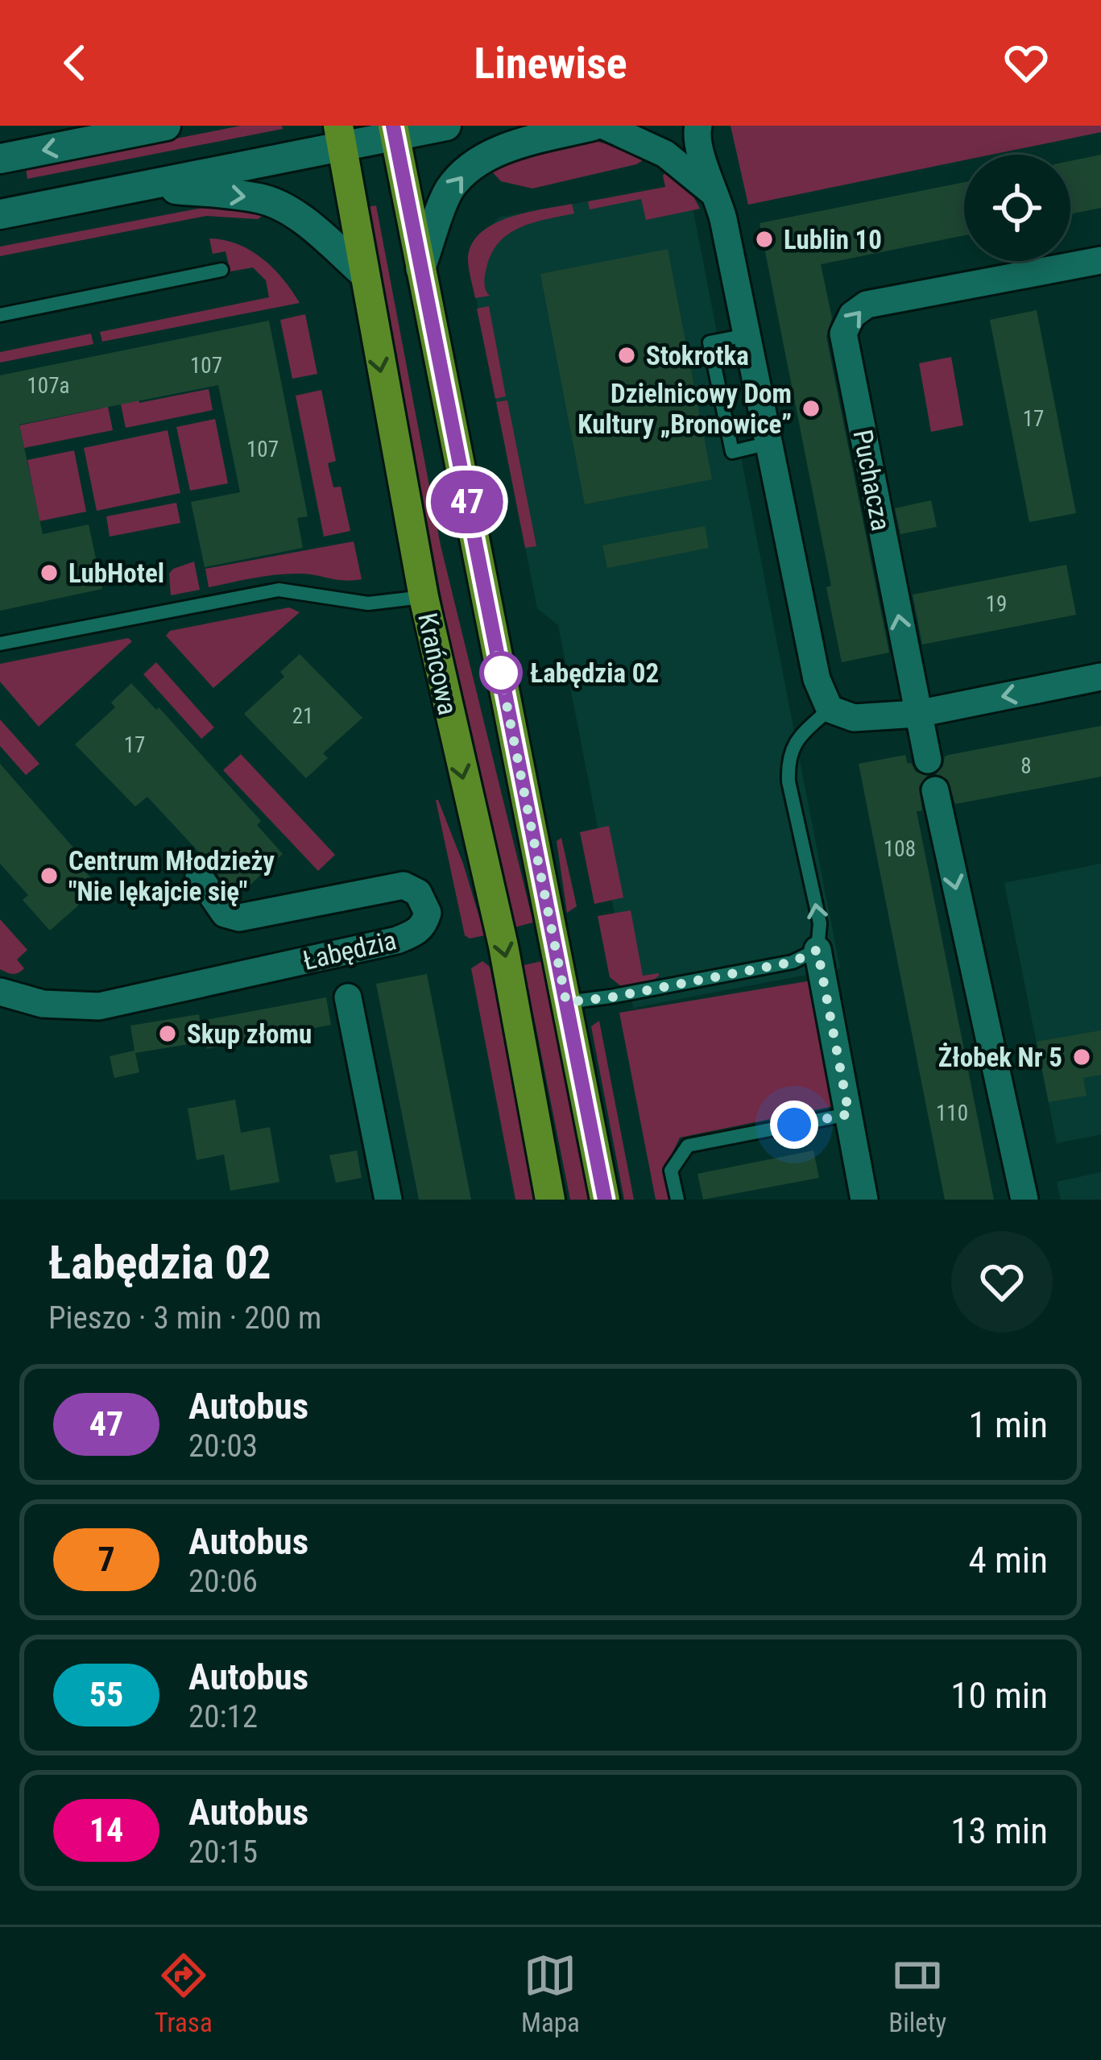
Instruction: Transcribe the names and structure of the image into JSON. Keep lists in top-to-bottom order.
{
  "streets": {
    "main road": ["Krańcowa"],
    "street": ["Puchacza", "Łabędzia"]
  },
  "places": [
    "Lublin 10",
    "Stokrotka",
    "Dzielnicowy Dom Kultury „Bronowice”",
    "LubHotel",
    "Łabędzia 02",
    "Centrum Młodzieży \"Nie lękajcie się\"",
    "Skup złomu",
    "Żłobek Nr 5"
  ],
  "lines": ["bus line 47"],
  "house_numbers": [
    "107",
    "107a",
    "17",
    "107",
    "19",
    "21",
    "17",
    "8",
    "108",
    "110"
  ],
  "page": {
    "header": "Linewise",
    "on_map": "47",
    "heading": ["Łabędzia 02", "Pieszo · 3 min · 200 m"],
    "list": [
      {
        "mark": "47",
        "name": "Autobus",
        "note": "20:03",
        "value": "1 min"
      },
      {
        "mark": "7",
        "name": "Autobus",
        "note": "20:06",
        "value": "4 min"
      },
      {
        "mark": "55",
        "name": "Autobus",
        "note": "20:12",
        "value": "10 min"
      },
      {
        "mark": "14",
        "name": "Autobus",
        "note": "20:15",
        "value": "13 min"
      }
    ],
    "tabs": ["Trasa", "Mapa", "Bilety"]
  }
}
